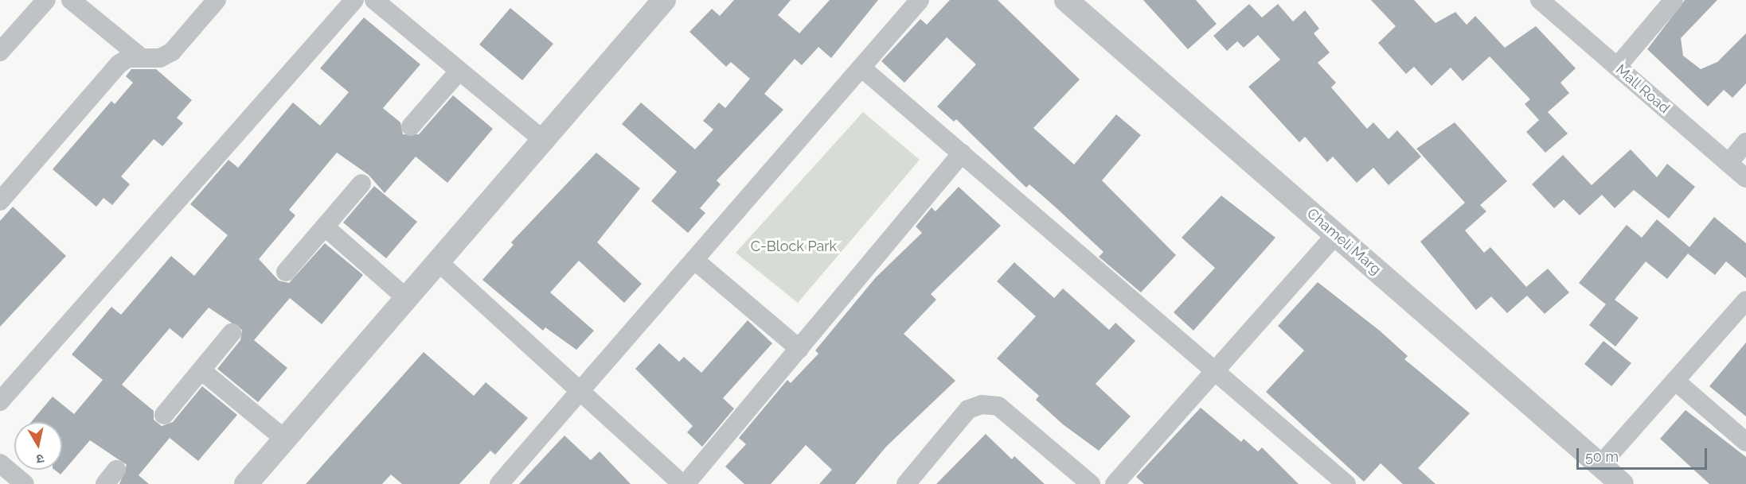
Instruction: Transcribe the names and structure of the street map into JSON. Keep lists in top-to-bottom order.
{
  "streets": {
    "street": ["Mall Road", "Chameli Marg"]
  },
  "parks": ["C-Block Park"],
  "scale_bar": "50 m",
  "north": "bottom"
}
